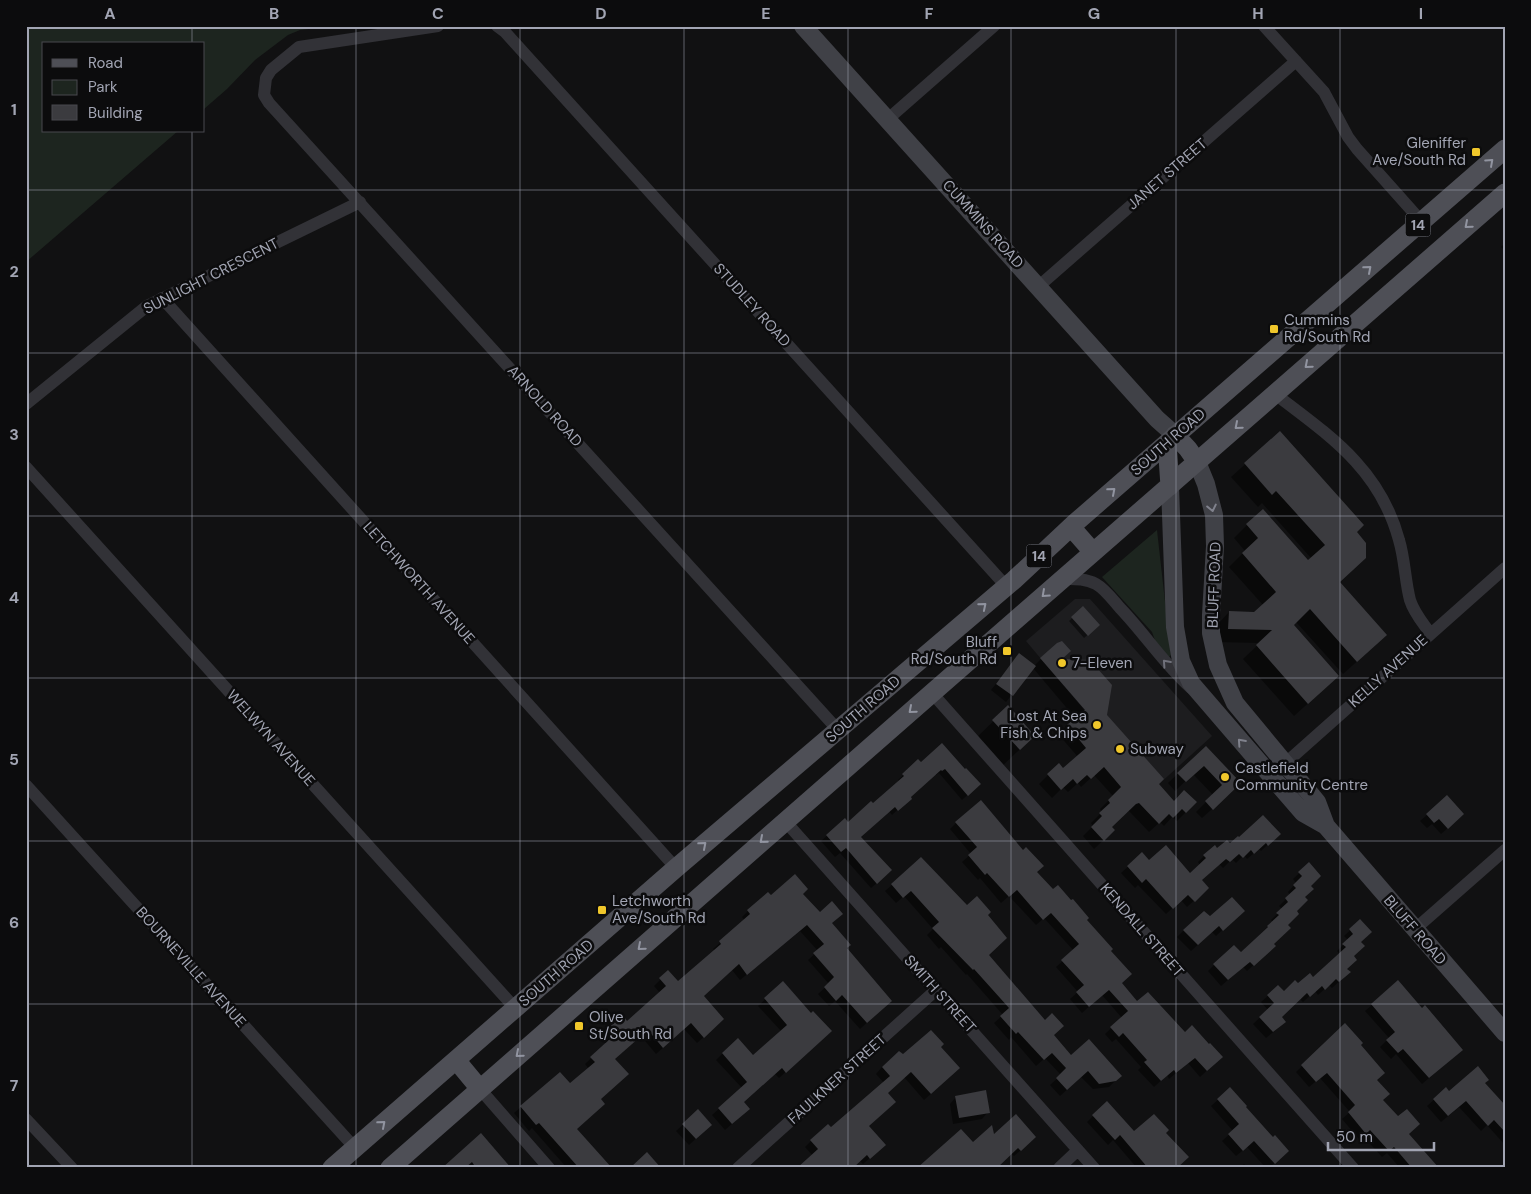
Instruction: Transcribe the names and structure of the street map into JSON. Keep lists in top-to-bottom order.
{
  "streets": {
    "main road": [
      "CUMMINS ROAD",
      "14",
      "SOUTH ROAD",
      "BLUFF ROAD"
    ],
    "street": [
      "JANET STREET",
      "SUNLIGHT CRESCENT",
      "STUDLEY ROAD",
      "ARNOLD ROAD",
      "LETCHWORTH AVENUE",
      "KELLY AVENUE",
      "WELWYN AVENUE",
      "KENDALL STREET",
      "BOURNEVILLE AVENUE",
      "SMITH STREET",
      "FAULKNER STREET"
    ]
  },
  "crossings": [
    ["JANET STREET", "CUMMINS ROAD"],
    ["CUMMINS ROAD", "SOUTH ROAD"],
    ["14", "BLUFF ROAD"],
    ["14", "KENDALL STREET"],
    ["14", "SMITH STREET"],
    ["SUNLIGHT CRESCENT", "ARNOLD ROAD"],
    ["SUNLIGHT CRESCENT", "LETCHWORTH AVENUE"],
    ["STUDLEY ROAD", "SOUTH ROAD"],
    ["ARNOLD ROAD", "SOUTH ROAD"],
    ["SOUTH ROAD", "LETCHWORTH AVENUE"],
    ["SOUTH ROAD", "WELWYN AVENUE"],
    ["SOUTH ROAD", "BOURNEVILLE AVENUE"],
    ["BLUFF ROAD", "KELLY AVENUE"],
    ["SMITH STREET", "FAULKNER STREET"]
  ],
  "places": {
    "transit": [
      "Gleniffer Ave/South Rd",
      "Cummins Rd/South Rd",
      "Bluff Rd/South Rd",
      "Letchworth Ave/South Rd",
      "Olive St/South Rd"
    ],
    "other": [
      "7-Eleven",
      "Lost At Sea Fish & Chips",
      "Subway",
      "Castlefield Community Centre"
    ]
  },
  "legend": ["Road", "Park", "Building"],
  "scale_bar": "50 m",
  "grid": {
    "columns": [
      "A",
      "B",
      "C",
      "D",
      "E",
      "F",
      "G",
      "H",
      "I"
    ],
    "rows": [
      "1",
      "2",
      "3",
      "4",
      "5",
      "6",
      "7"
    ]
  }
}
